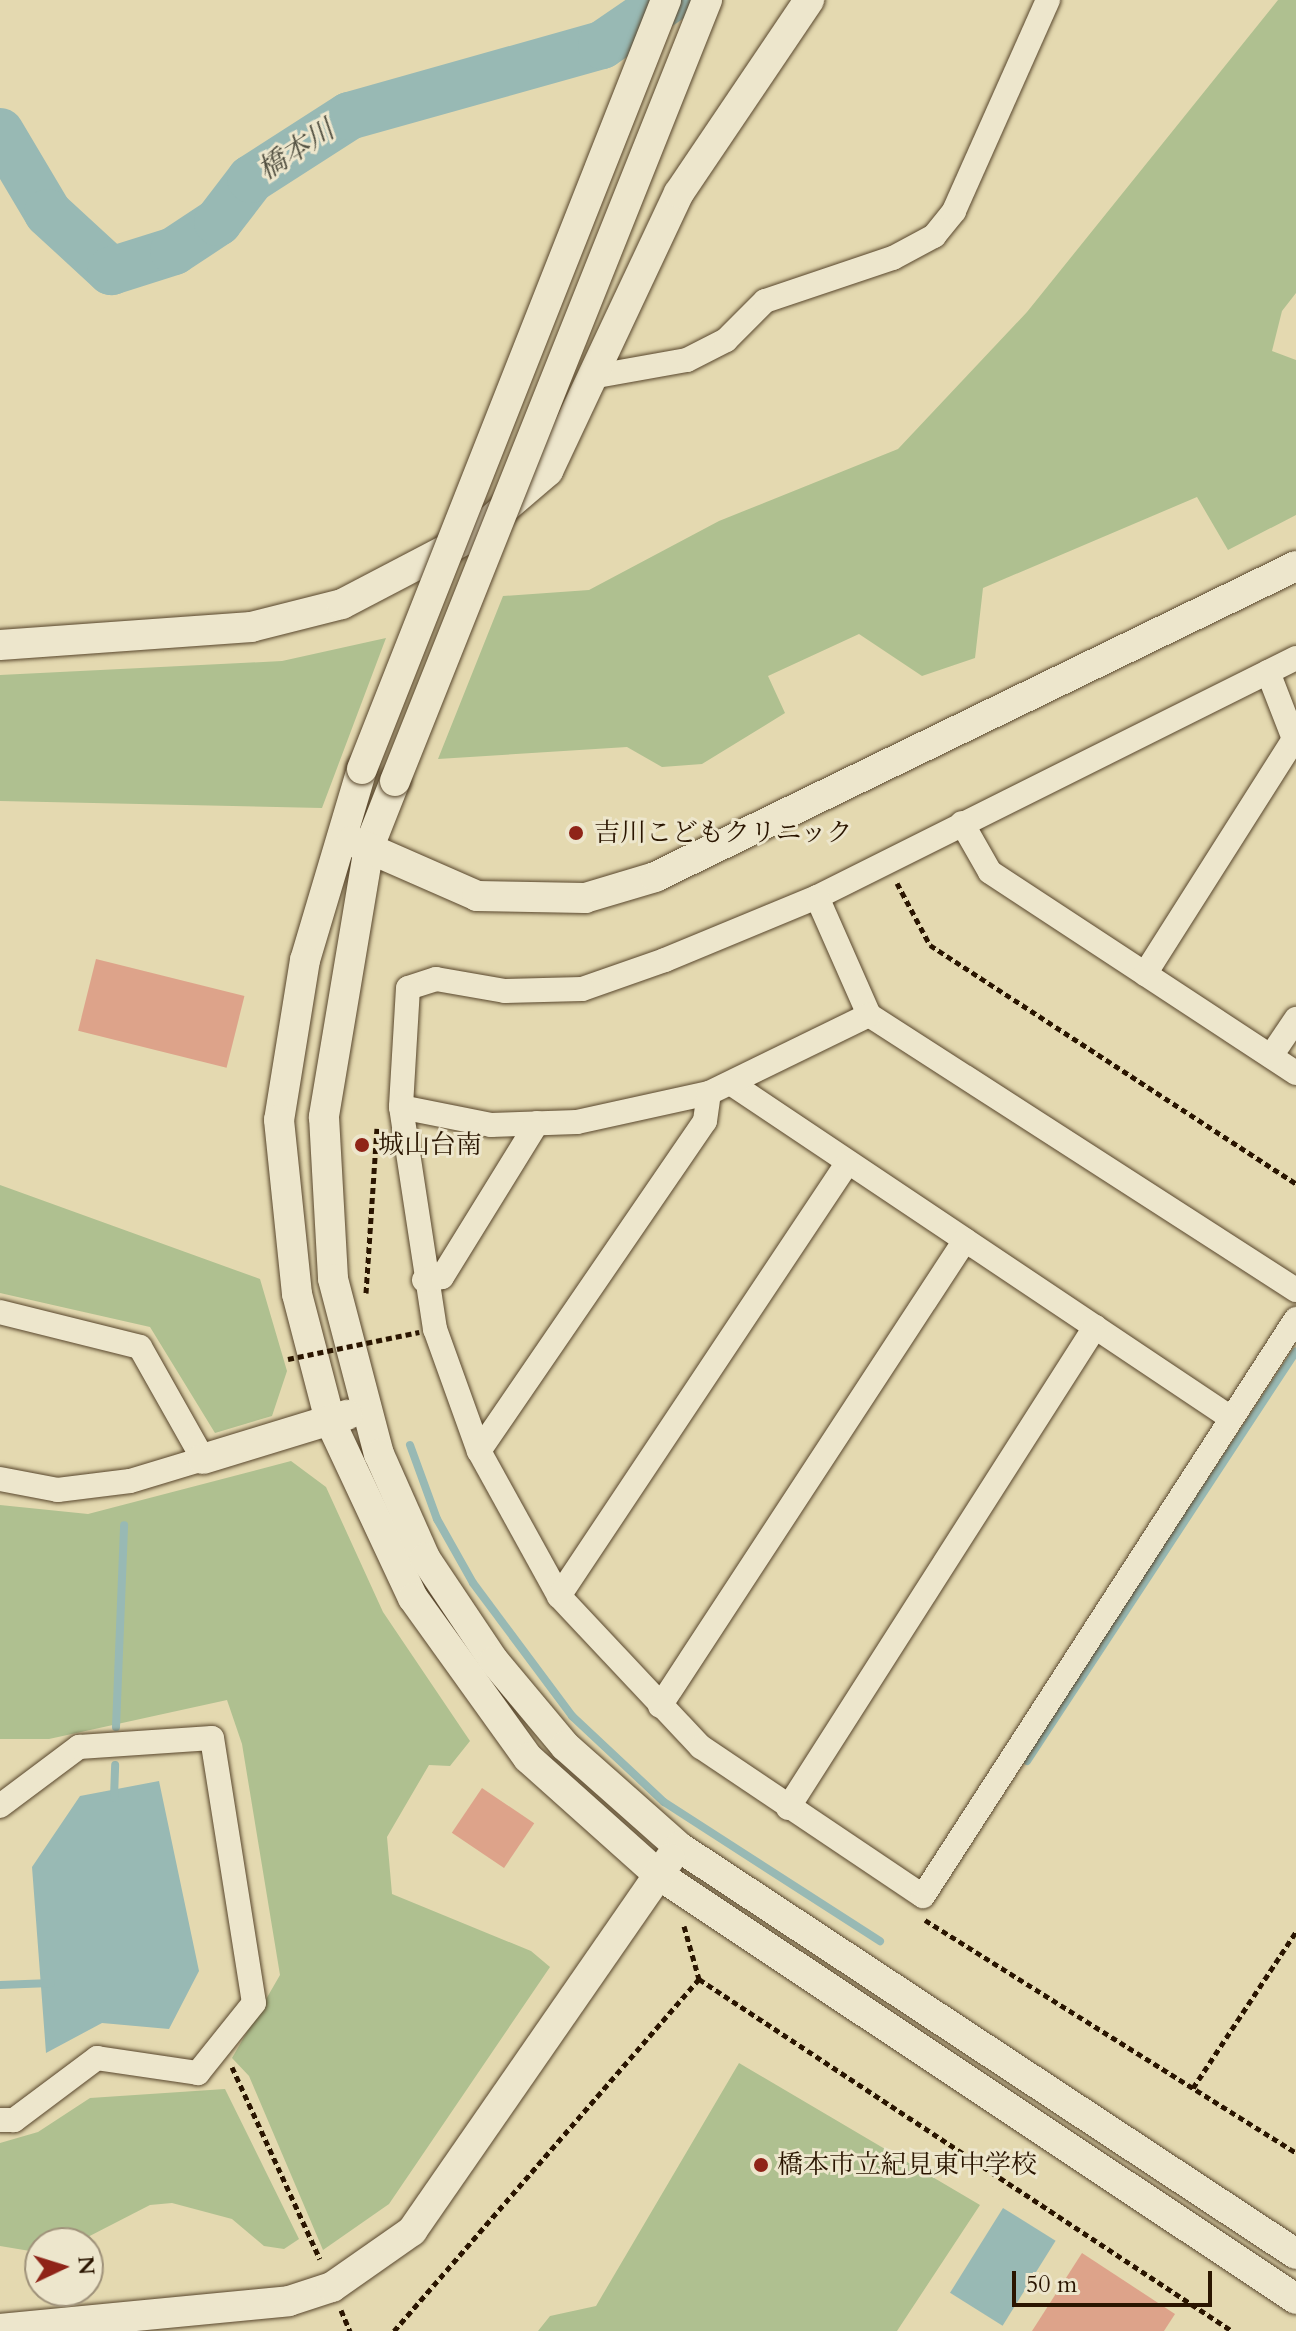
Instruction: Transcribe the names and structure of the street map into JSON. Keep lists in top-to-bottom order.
{
  "water": ["橋本川"],
  "places": ["吉川こどもクリニック", "城山台南", "橋本市立紀見東中学校"],
  "scale_bar": "50 m",
  "north": "right"
}
